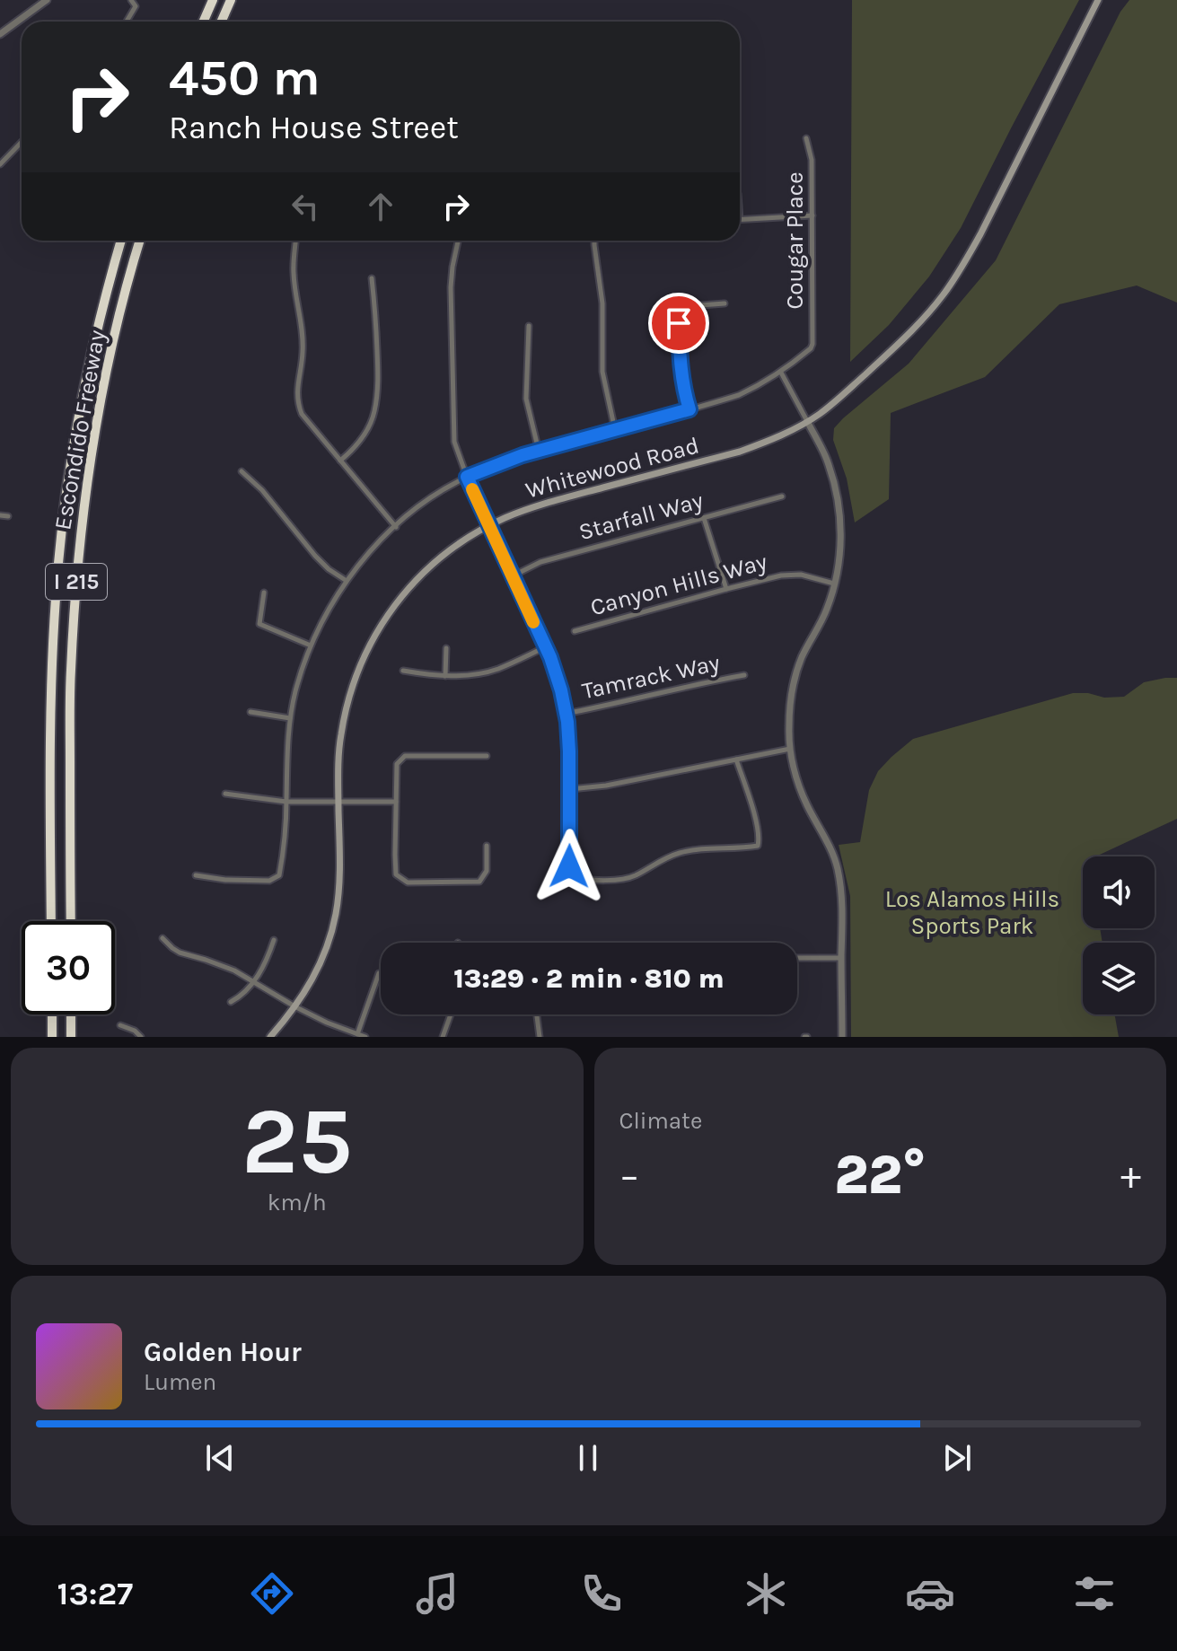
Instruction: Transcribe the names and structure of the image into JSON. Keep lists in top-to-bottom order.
{
  "streets": {
    "highway": ["Escondido Freeway", "I 215"],
    "main road": ["Whitewood Road"],
    "street": [
      "Cougar Place",
      "Starfall Way",
      "Canyon Hills Way",
      "Tamrack Way"
    ]
  },
  "parks": ["Los Alamos Hills Sports Park"],
  "page": {
    "turn": ["450 m", "Ranch House Street"],
    "limit": "30",
    "trip": "13:29 · 2 min · 810 m",
    "tile": [
      ["25", "km/h"],
      "Climate"
    ],
    "heat": ["−", "22°", "+"],
    "song": ["Golden Hour", "Lumen"],
    "tabs": "13:27"
  }
}
